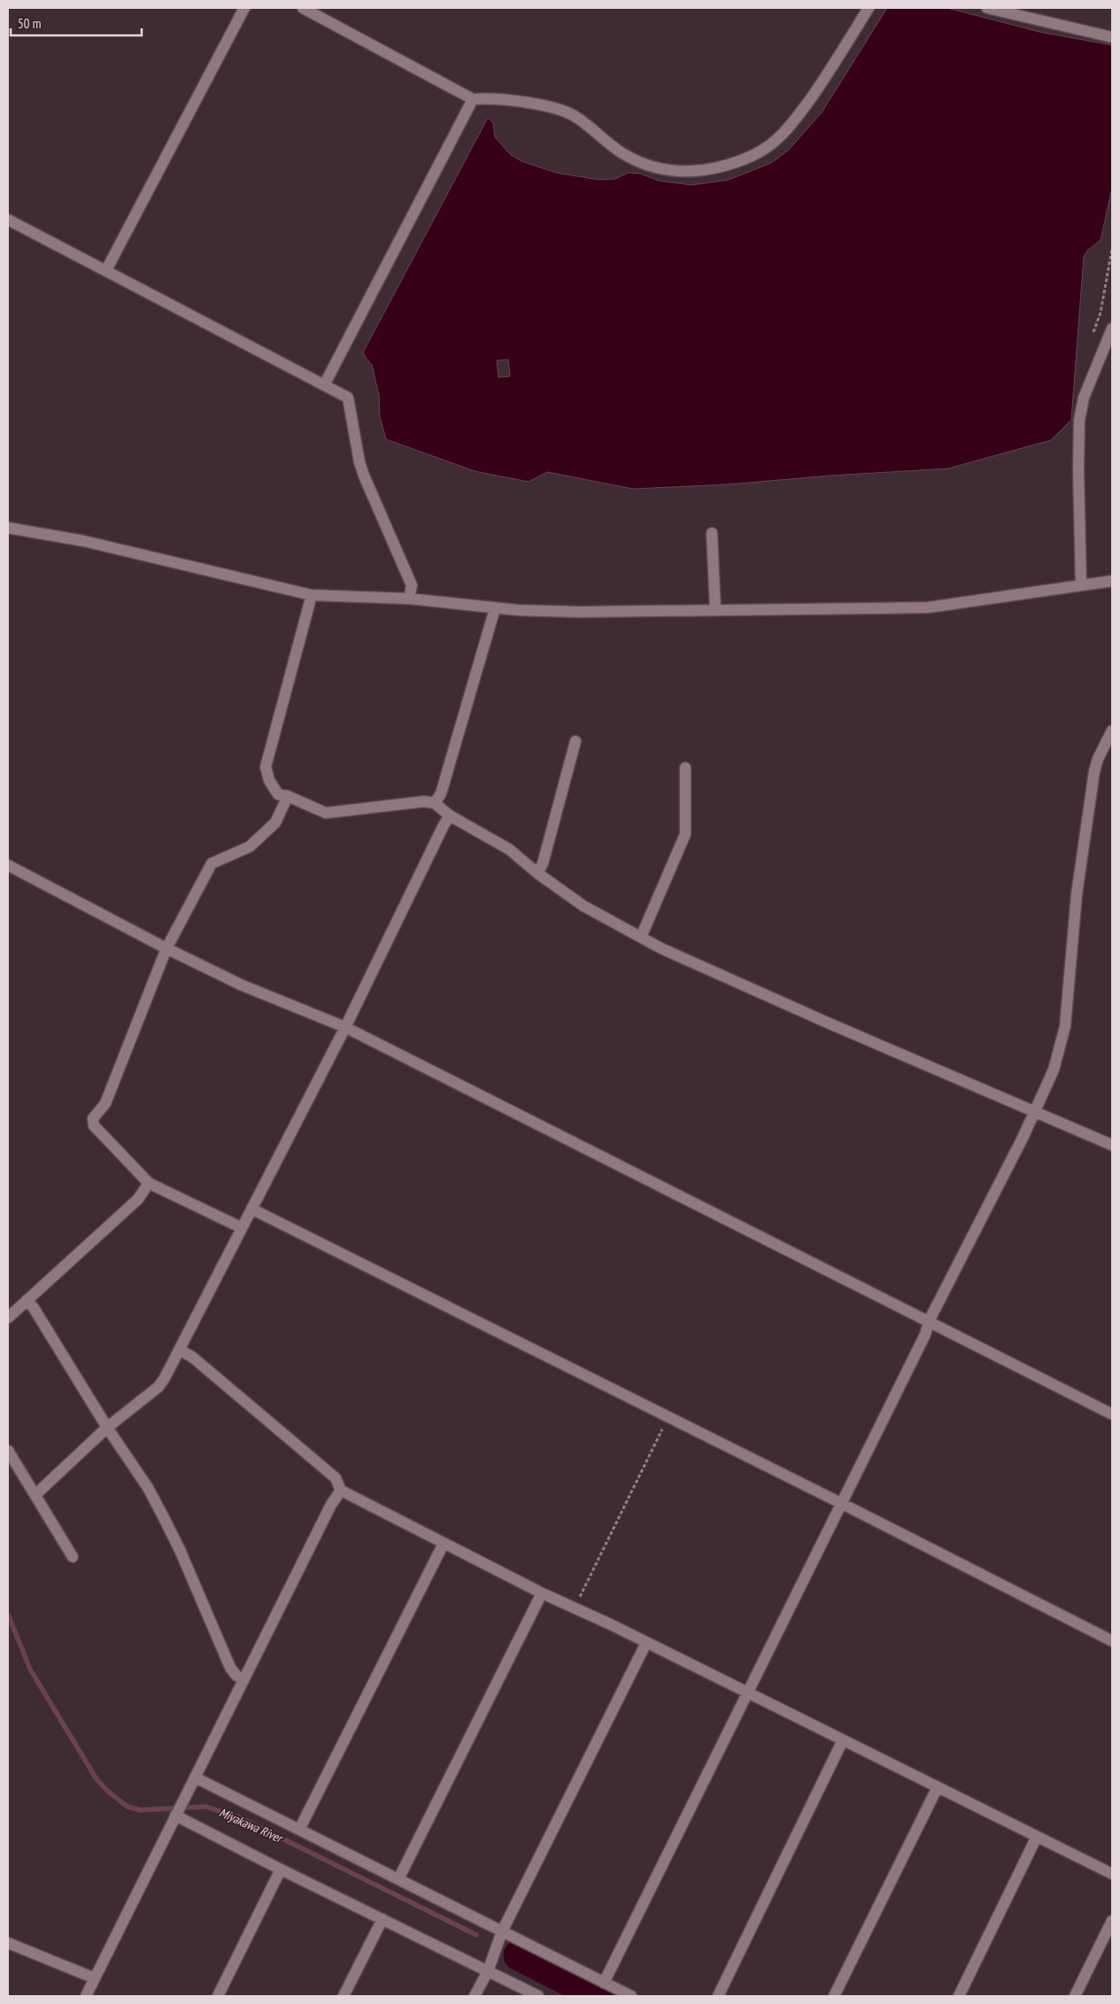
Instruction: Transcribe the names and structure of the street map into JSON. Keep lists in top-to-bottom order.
{
  "water": ["Miyakawa River"],
  "scale_bar": "50 m"
}
